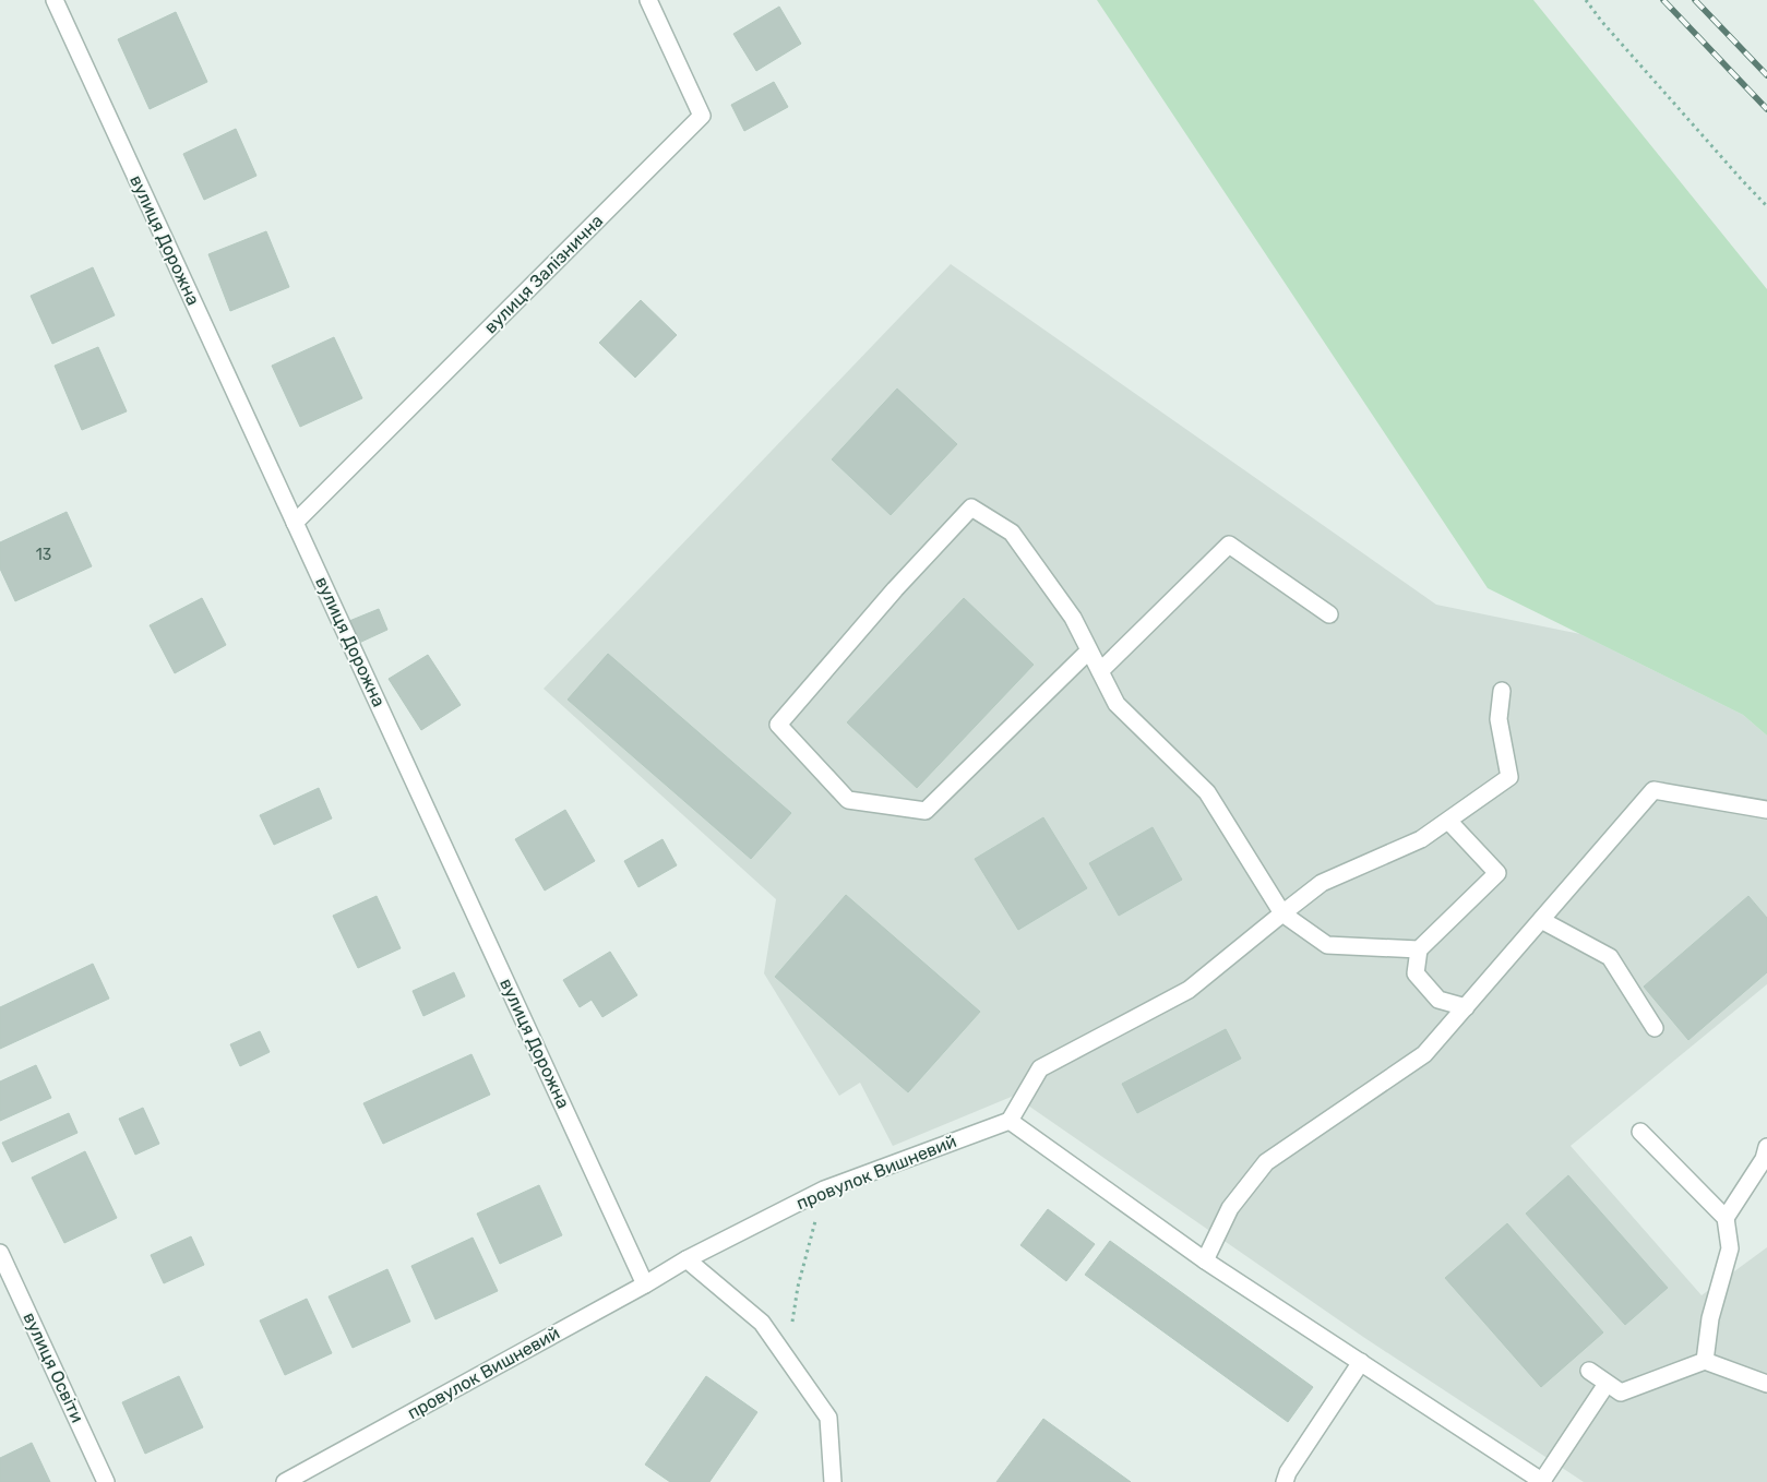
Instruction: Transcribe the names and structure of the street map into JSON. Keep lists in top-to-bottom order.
{
  "streets": {
    "street": [
      "вулиця Дорожна",
      "вулиця Залізнична",
      "провулок Вишневий",
      "вулиця Освіти"
    ]
  },
  "crossings": [
    ["вулиця Дорожна", "вулиця Залізнична"],
    ["вулиця Дорожна", "провулок Вишневий"]
  ],
  "house_numbers": ["13"]
}
